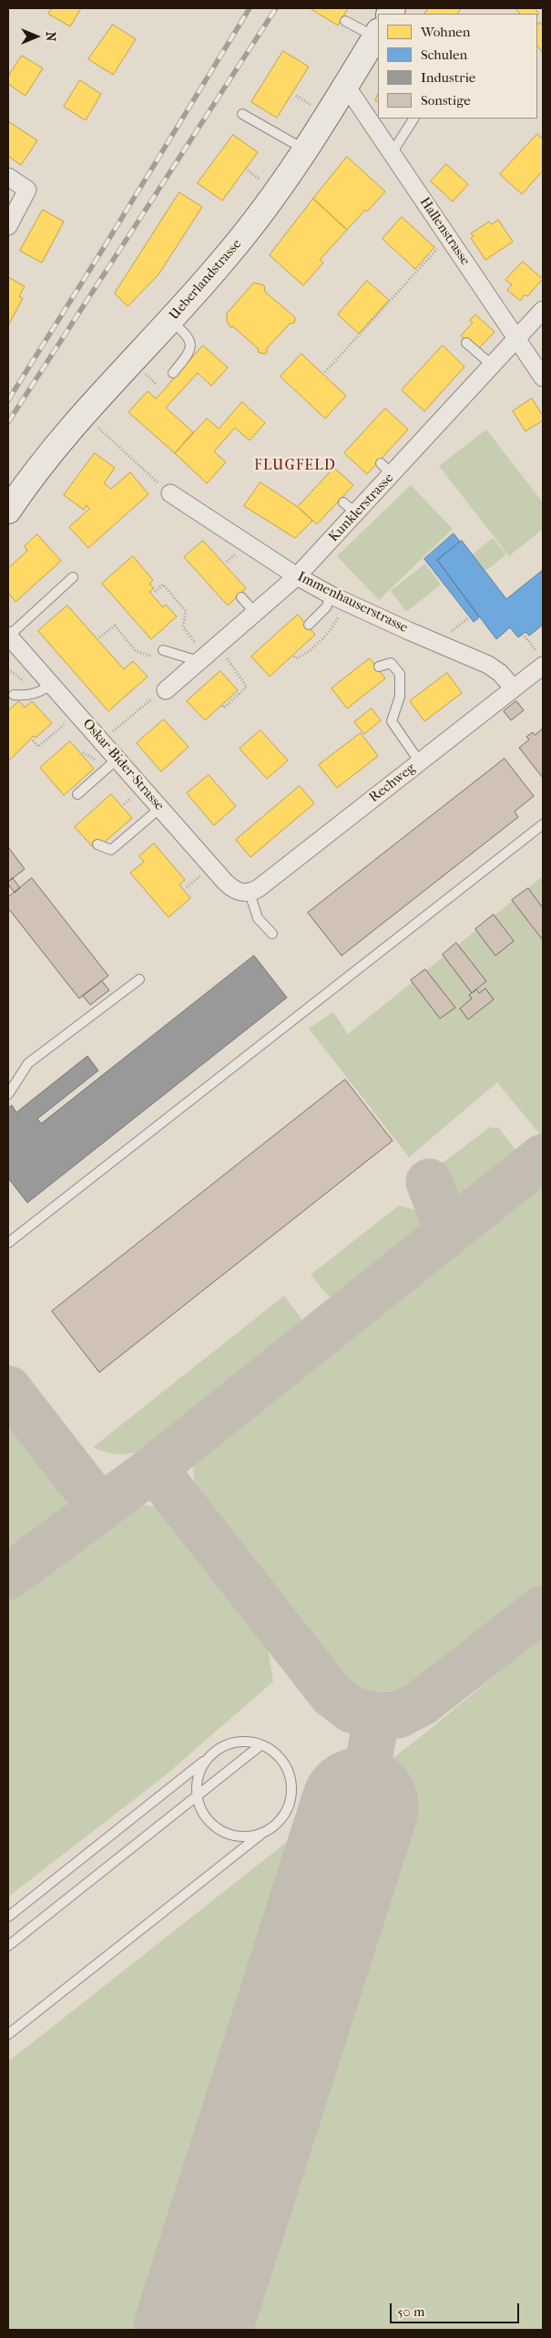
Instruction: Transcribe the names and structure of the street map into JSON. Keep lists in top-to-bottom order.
{
  "streets": {
    "main road": ["Ueberlandstrasse"],
    "street": [
      "Hallenstrasse",
      "Kunklerstrasse",
      "Immenhauserstrasse",
      "Oskar-Bider-Strasse",
      "Rechweg"
    ]
  },
  "crossings": [
    ["Hallenstrasse", "Ueberlandstrasse"],
    ["Hallenstrasse", "Kunklerstrasse"],
    ["Kunklerstrasse", "Immenhauserstrasse"],
    ["Immenhauserstrasse", "Rechweg"],
    ["Oskar-Bider-Strasse", "Rechweg"]
  ],
  "districts": ["FLUGFELD"],
  "legend": [
    "Wohnen",
    "Schulen",
    "Industrie",
    "Sonstige"
  ],
  "scale_bar": "50 m",
  "north": "right"
}
